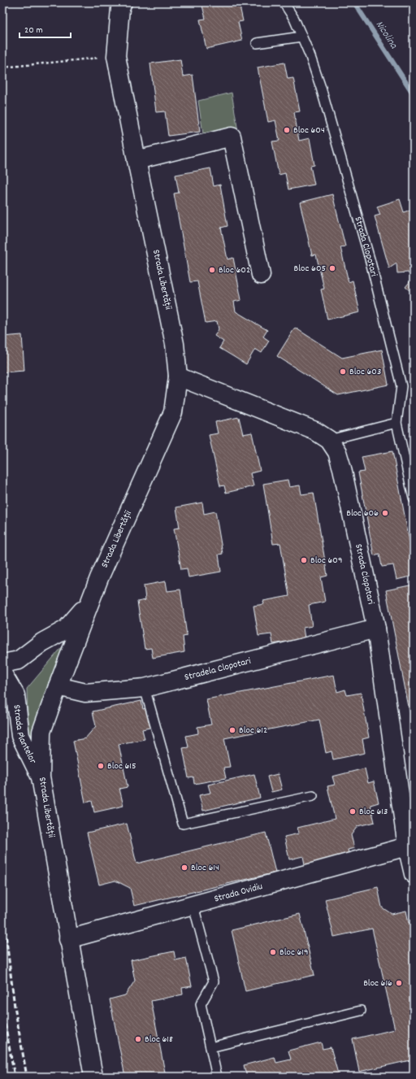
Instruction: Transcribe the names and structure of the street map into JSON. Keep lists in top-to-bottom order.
{
  "streets": {
    "street": [
      "Strada Clopotari",
      "Strada Libertății",
      "Stradela Clopotari",
      "Strada Plantelor",
      "Strada Ovidiu"
    ]
  },
  "crossings": [
    ["Strada Clopotari", "Strada Libertății"],
    ["Strada Clopotari", "Stradela Clopotari"],
    ["Strada Clopotari", "Strada Ovidiu"],
    ["Strada Libertății", "Stradela Clopotari"],
    ["Strada Libertății", "Strada Plantelor"],
    ["Strada Libertății", "Strada Ovidiu"]
  ],
  "water": ["Nicolina"],
  "places": [
    "Bloc 604",
    "Bloc 605",
    "Bloc 602",
    "Bloc 603",
    "Bloc 606",
    "Bloc 609",
    "Bloc 612",
    "Bloc 615",
    "Bloc 613",
    "Bloc 614",
    "Bloc 619",
    "Bloc 616",
    "Bloc 618"
  ],
  "scale_bar": "20 m"
}
